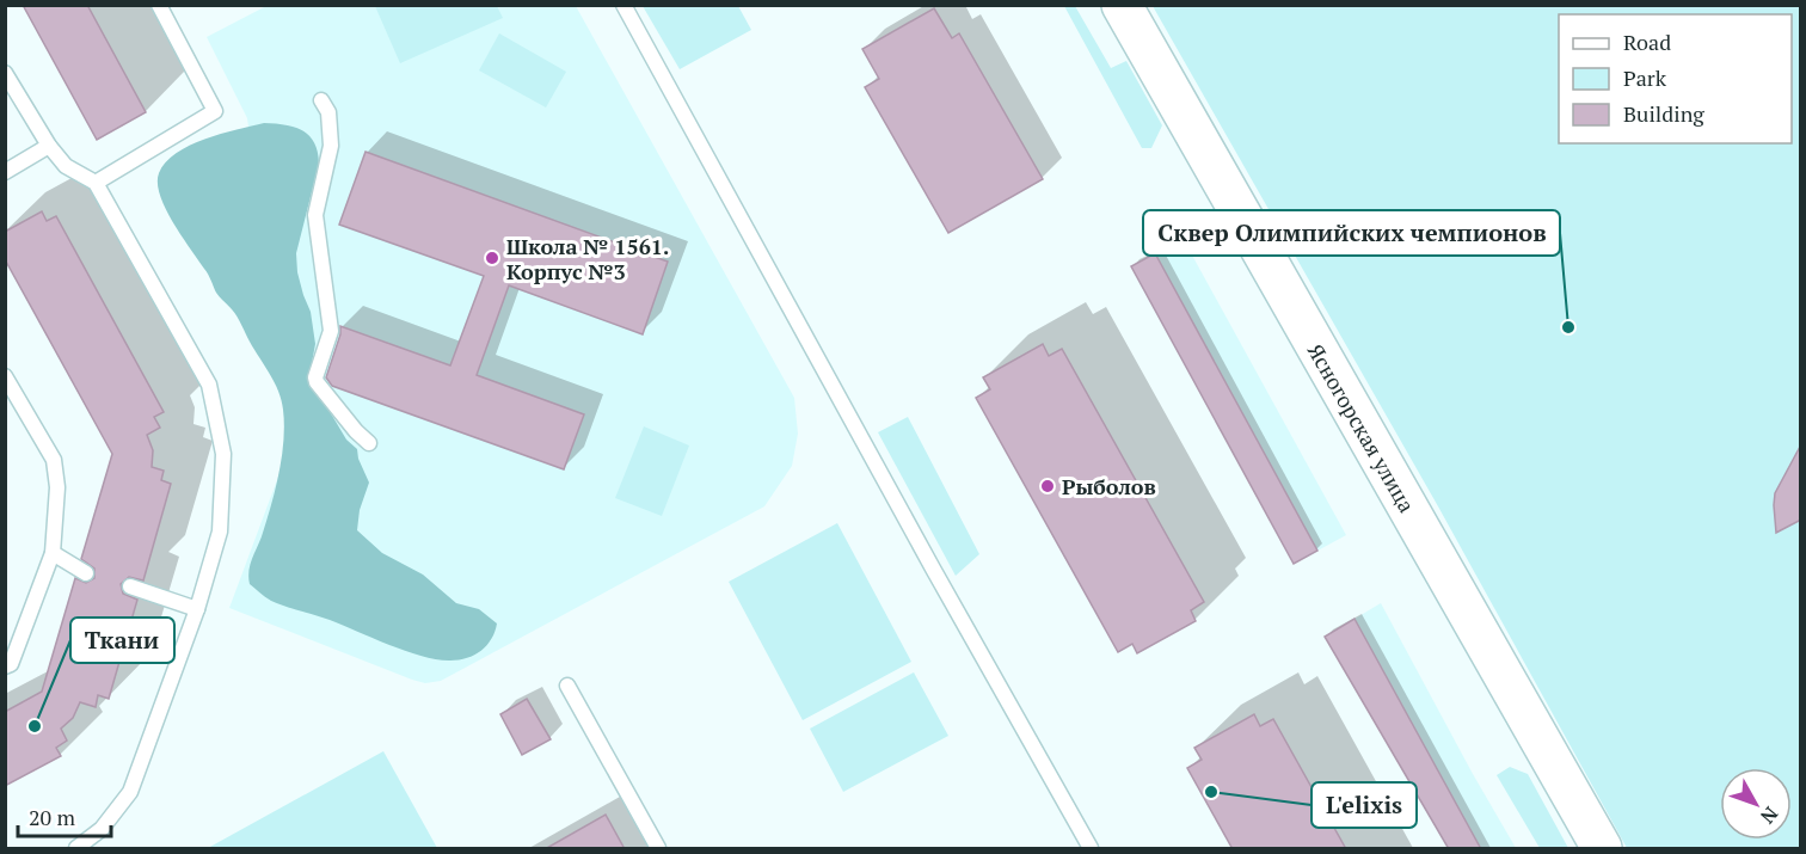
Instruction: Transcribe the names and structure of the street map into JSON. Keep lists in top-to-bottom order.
{
  "streets": {
    "main road": ["Ясногорская улица"]
  },
  "places": [
    "Школа № 1561. Корпус №3",
    "Сквер Олимпийских чемпионов",
    "Рыболов",
    "Ткани",
    "L'elixis"
  ],
  "legend": ["Road", "Park", "Building"],
  "scale_bar": "20 m",
  "north": "bottom right"
}
